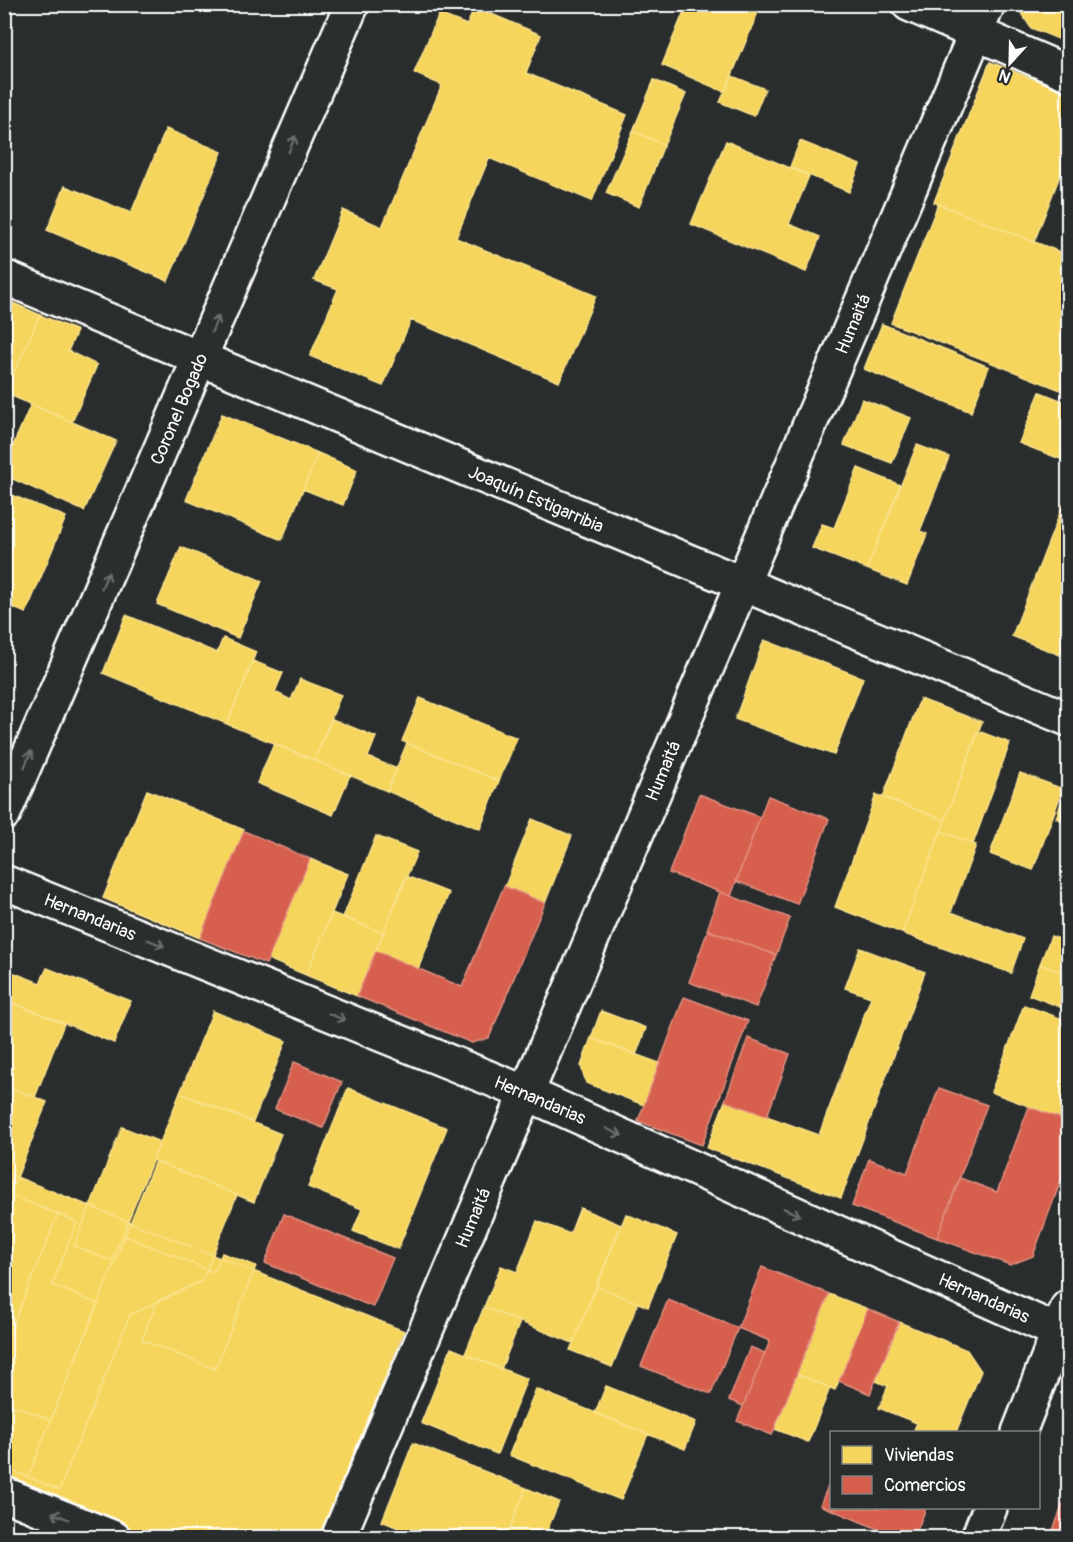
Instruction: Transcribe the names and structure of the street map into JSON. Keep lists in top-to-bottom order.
{
  "streets": {
    "street": [
      "Humaitá",
      "Coronel Bogado",
      "Joaquín Estigarribia",
      "Hernandarias"
    ]
  },
  "crossings": [
    ["Humaitá", "Joaquín Estigarribia"],
    ["Humaitá", "Hernandarias"],
    ["Coronel Bogado", "Joaquín Estigarribia"]
  ],
  "one_way": ["Coronel Bogado", "Hernandarias"],
  "legend": ["Viviendas", "Comercios"],
  "north": "bottom"
}
